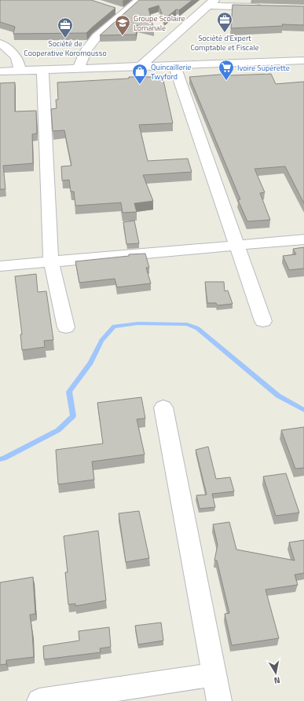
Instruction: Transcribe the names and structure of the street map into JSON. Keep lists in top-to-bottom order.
{
  "places": {
    "office": ["Société d'Expert Comptable et Fiscale", "Société de Cooperative Koromousso"],
    "school or university": ["Groupe Scolaire Lomanale"],
    "supermarket": ["Ivoire Supérette"],
    "shop": ["Quincaillerie Twyford"]
  },
  "north": "bottom"
}
